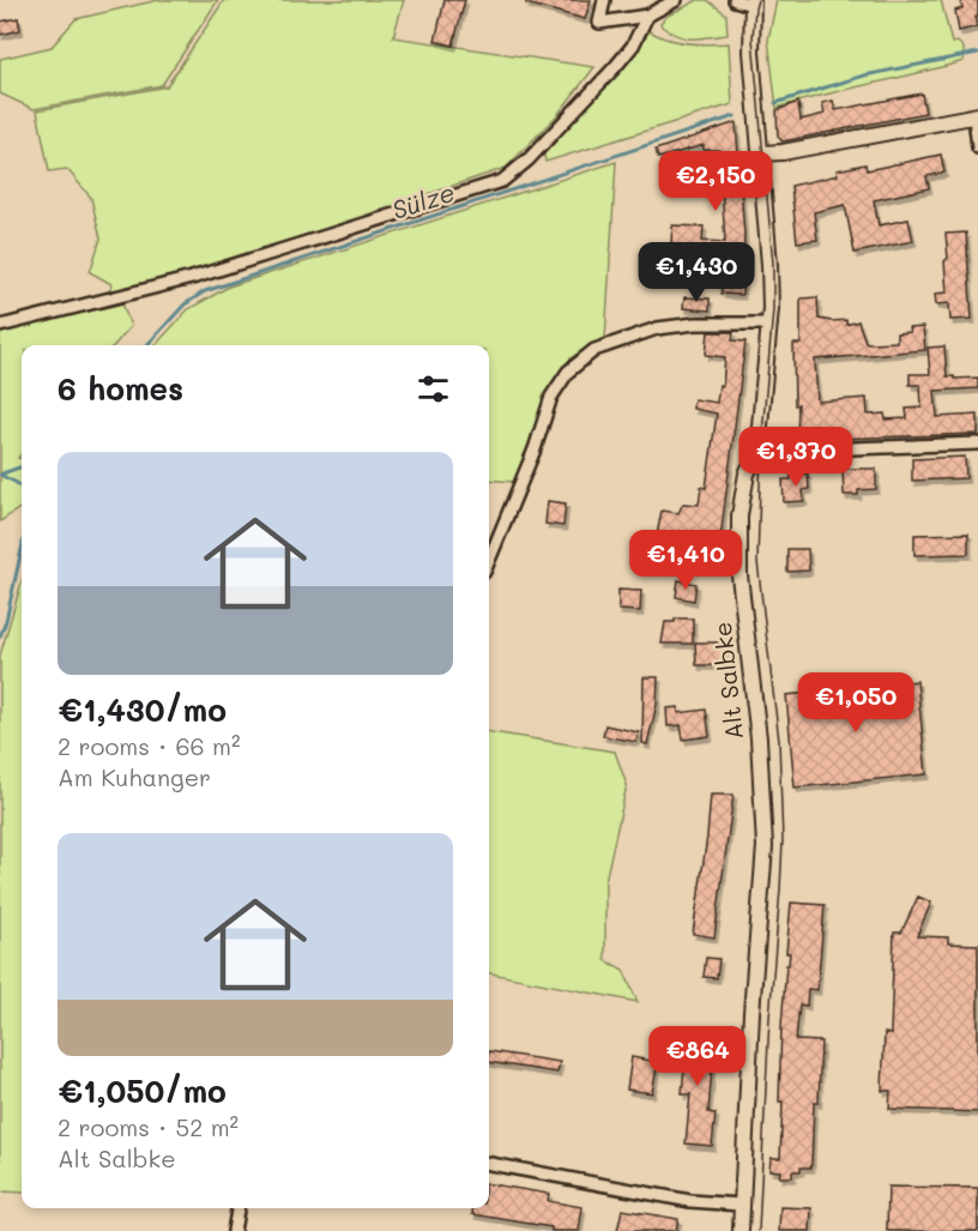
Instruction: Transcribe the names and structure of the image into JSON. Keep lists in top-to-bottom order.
{
  "streets": {
    "main road": ["Alt Salbke"]
  },
  "water": ["Sülze"],
  "page": {
    "price": [
      "€2,150",
      "€1,430",
      "€1,370",
      "€1,410",
      "€1,050",
      "€864"
    ],
    "heading": "6 homes",
    "list": [
      {
        "name": "€1,430/mo",
        "note": "2 rooms · 66 m² · Am Kuhanger"
      },
      {
        "name": "€1,050/mo",
        "note": "2 rooms · 52 m² · Alt Salbke"
      }
    ]
  }
}
